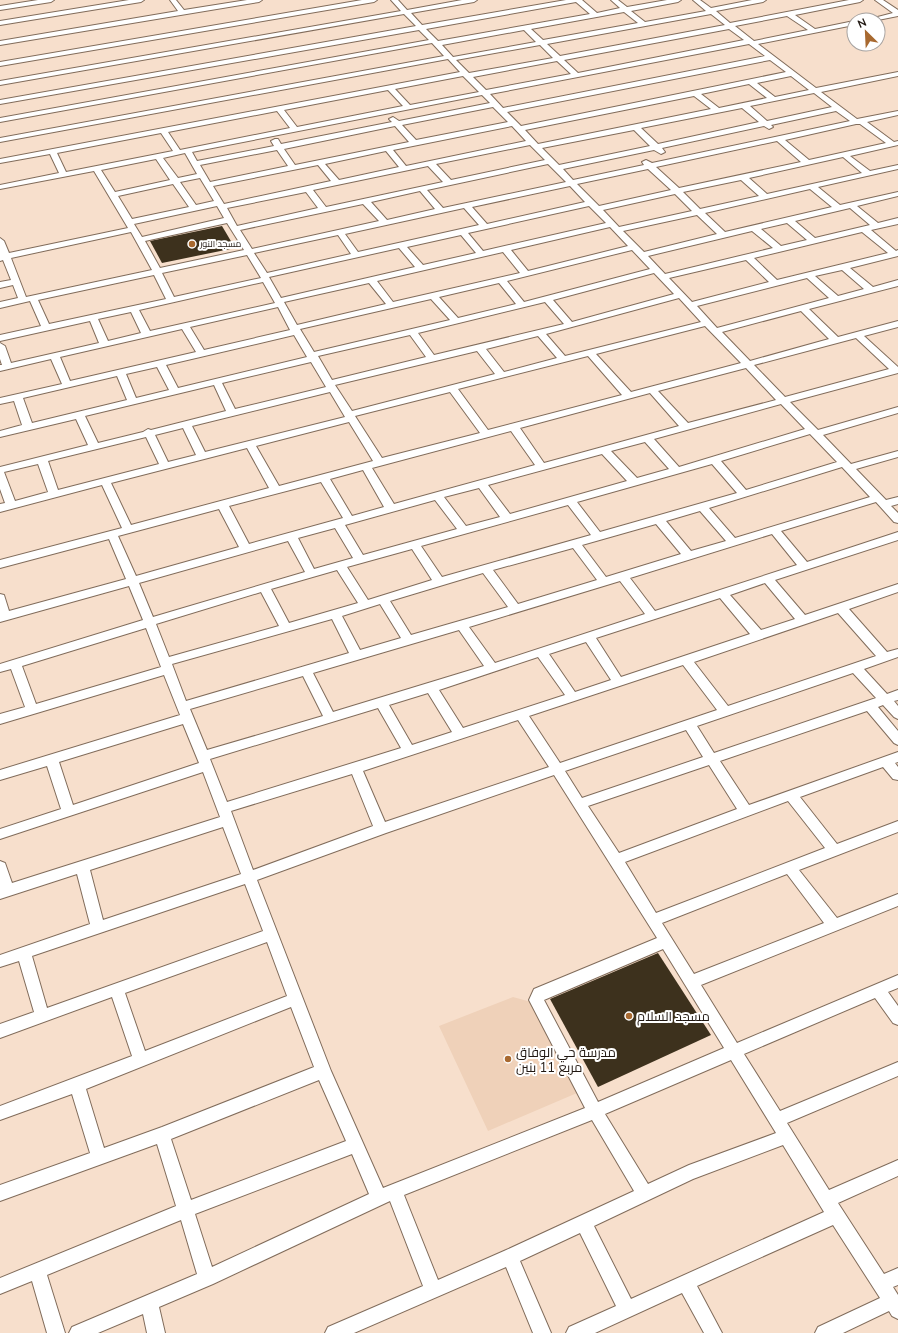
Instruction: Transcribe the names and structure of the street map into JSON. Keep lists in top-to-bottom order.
{
  "places": ["مسجد النور", "مسجد السلام", "مدرسة حي الوفاق مربع 11 بنين"],
  "north": "top left"
}
